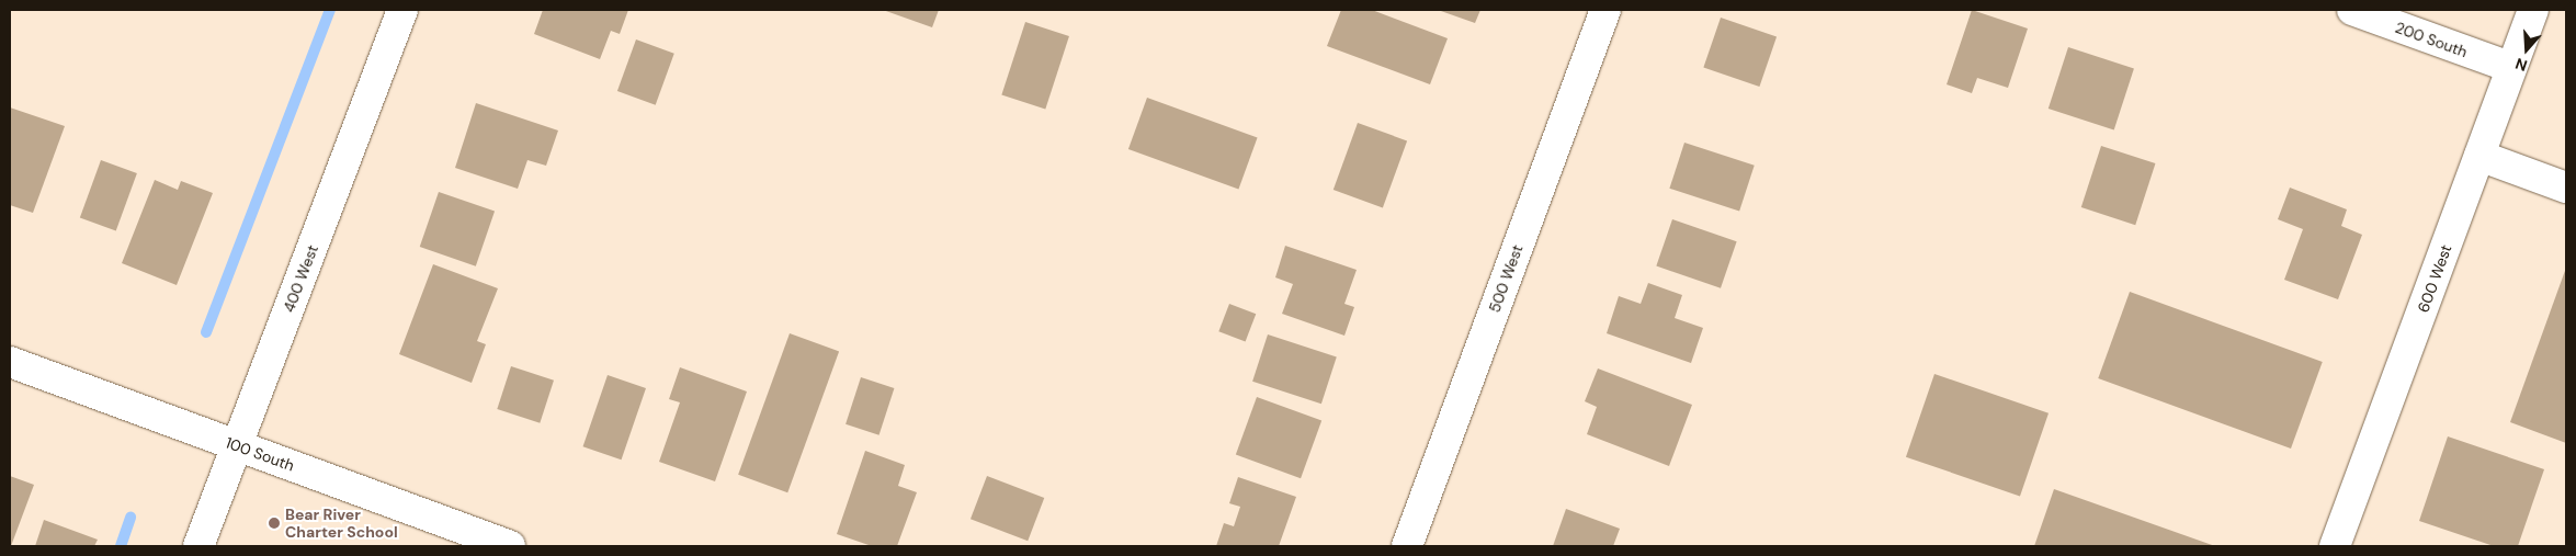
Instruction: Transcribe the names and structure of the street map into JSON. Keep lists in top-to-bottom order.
{
  "streets": {
    "street": [
      "200 South",
      "400 West",
      "500 West",
      "600 West",
      "100 South"
    ]
  },
  "crossings": [
    ["200 South", "600 West"],
    ["400 West", "100 South"]
  ],
  "places": ["Bear River Charter School"],
  "north": "bottom"
}
